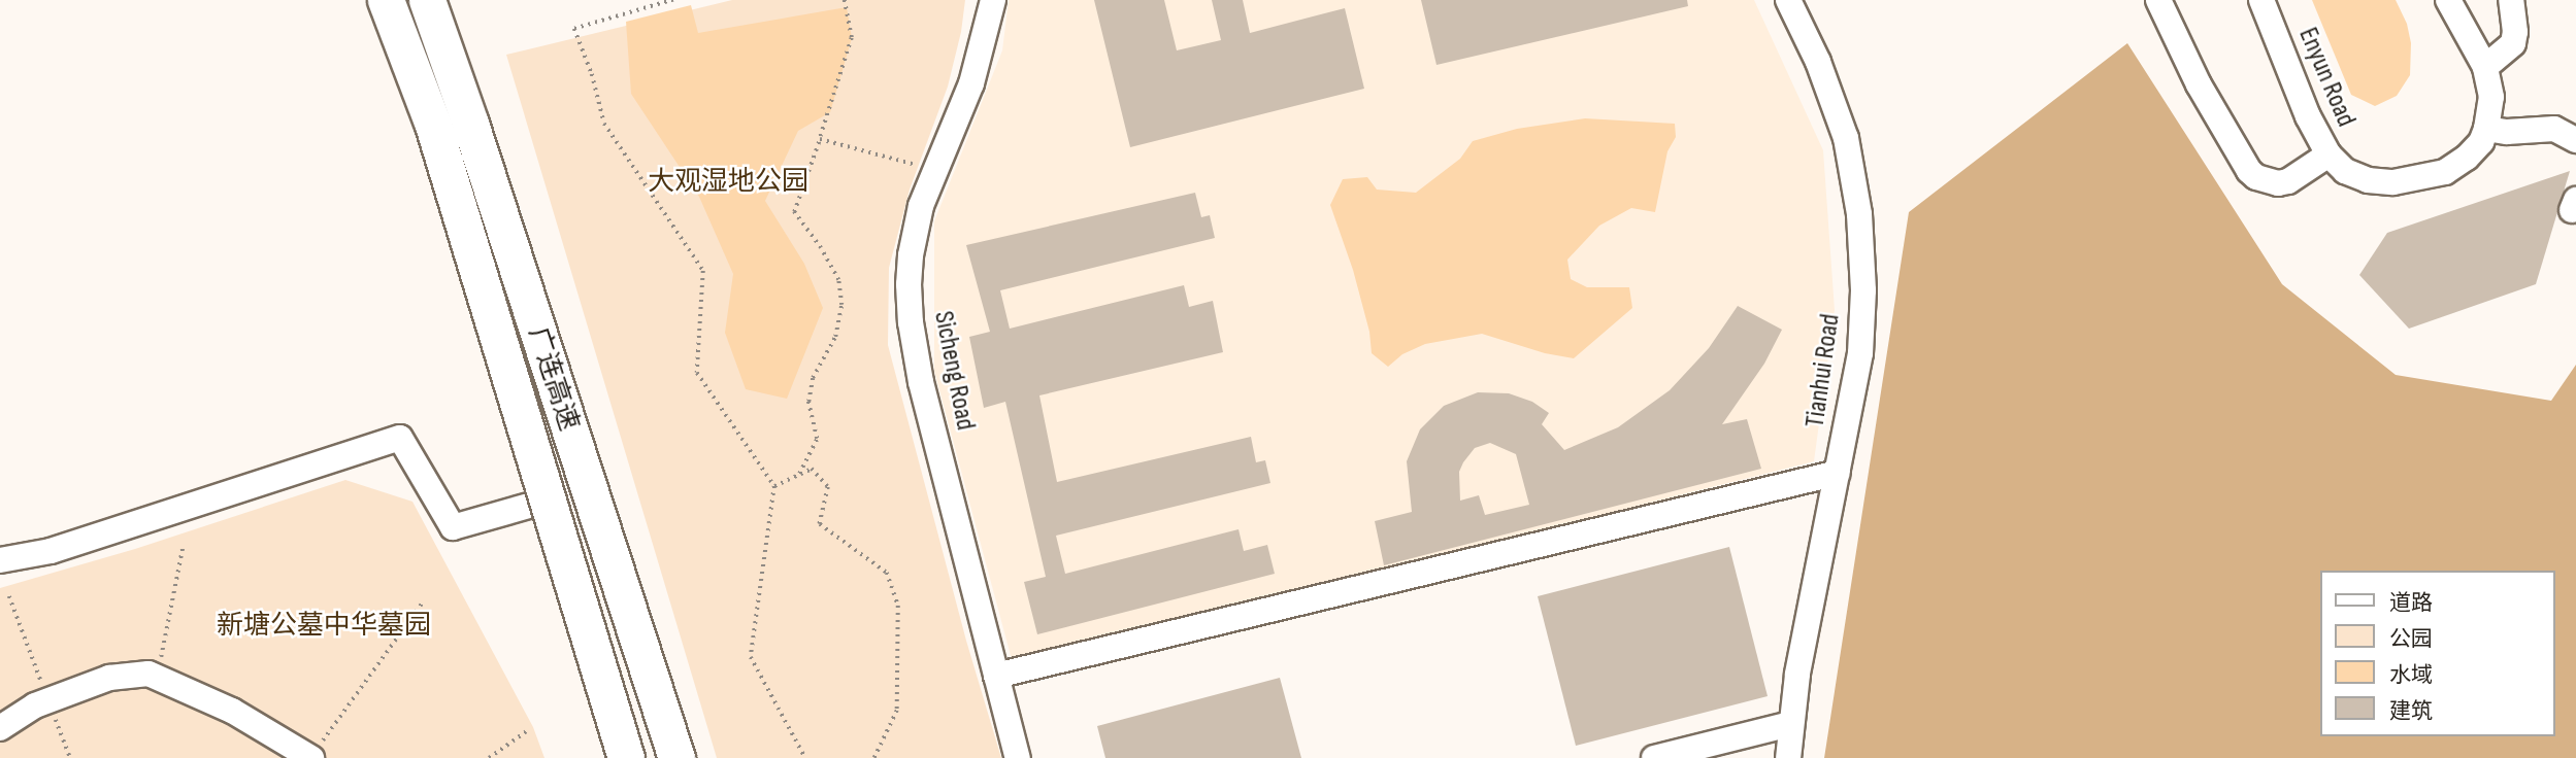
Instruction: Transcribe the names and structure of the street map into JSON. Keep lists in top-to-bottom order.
{
  "streets": {
    "highway": ["广连高速"],
    "street": ["Enyun Road", "Sicheng Road", "Tianhui Road"]
  },
  "parks": ["大观湿地公园", "新塘公墓中华墓园"],
  "legend": [
    "道路",
    "公园",
    "水域",
    "建筑"
  ]
}
